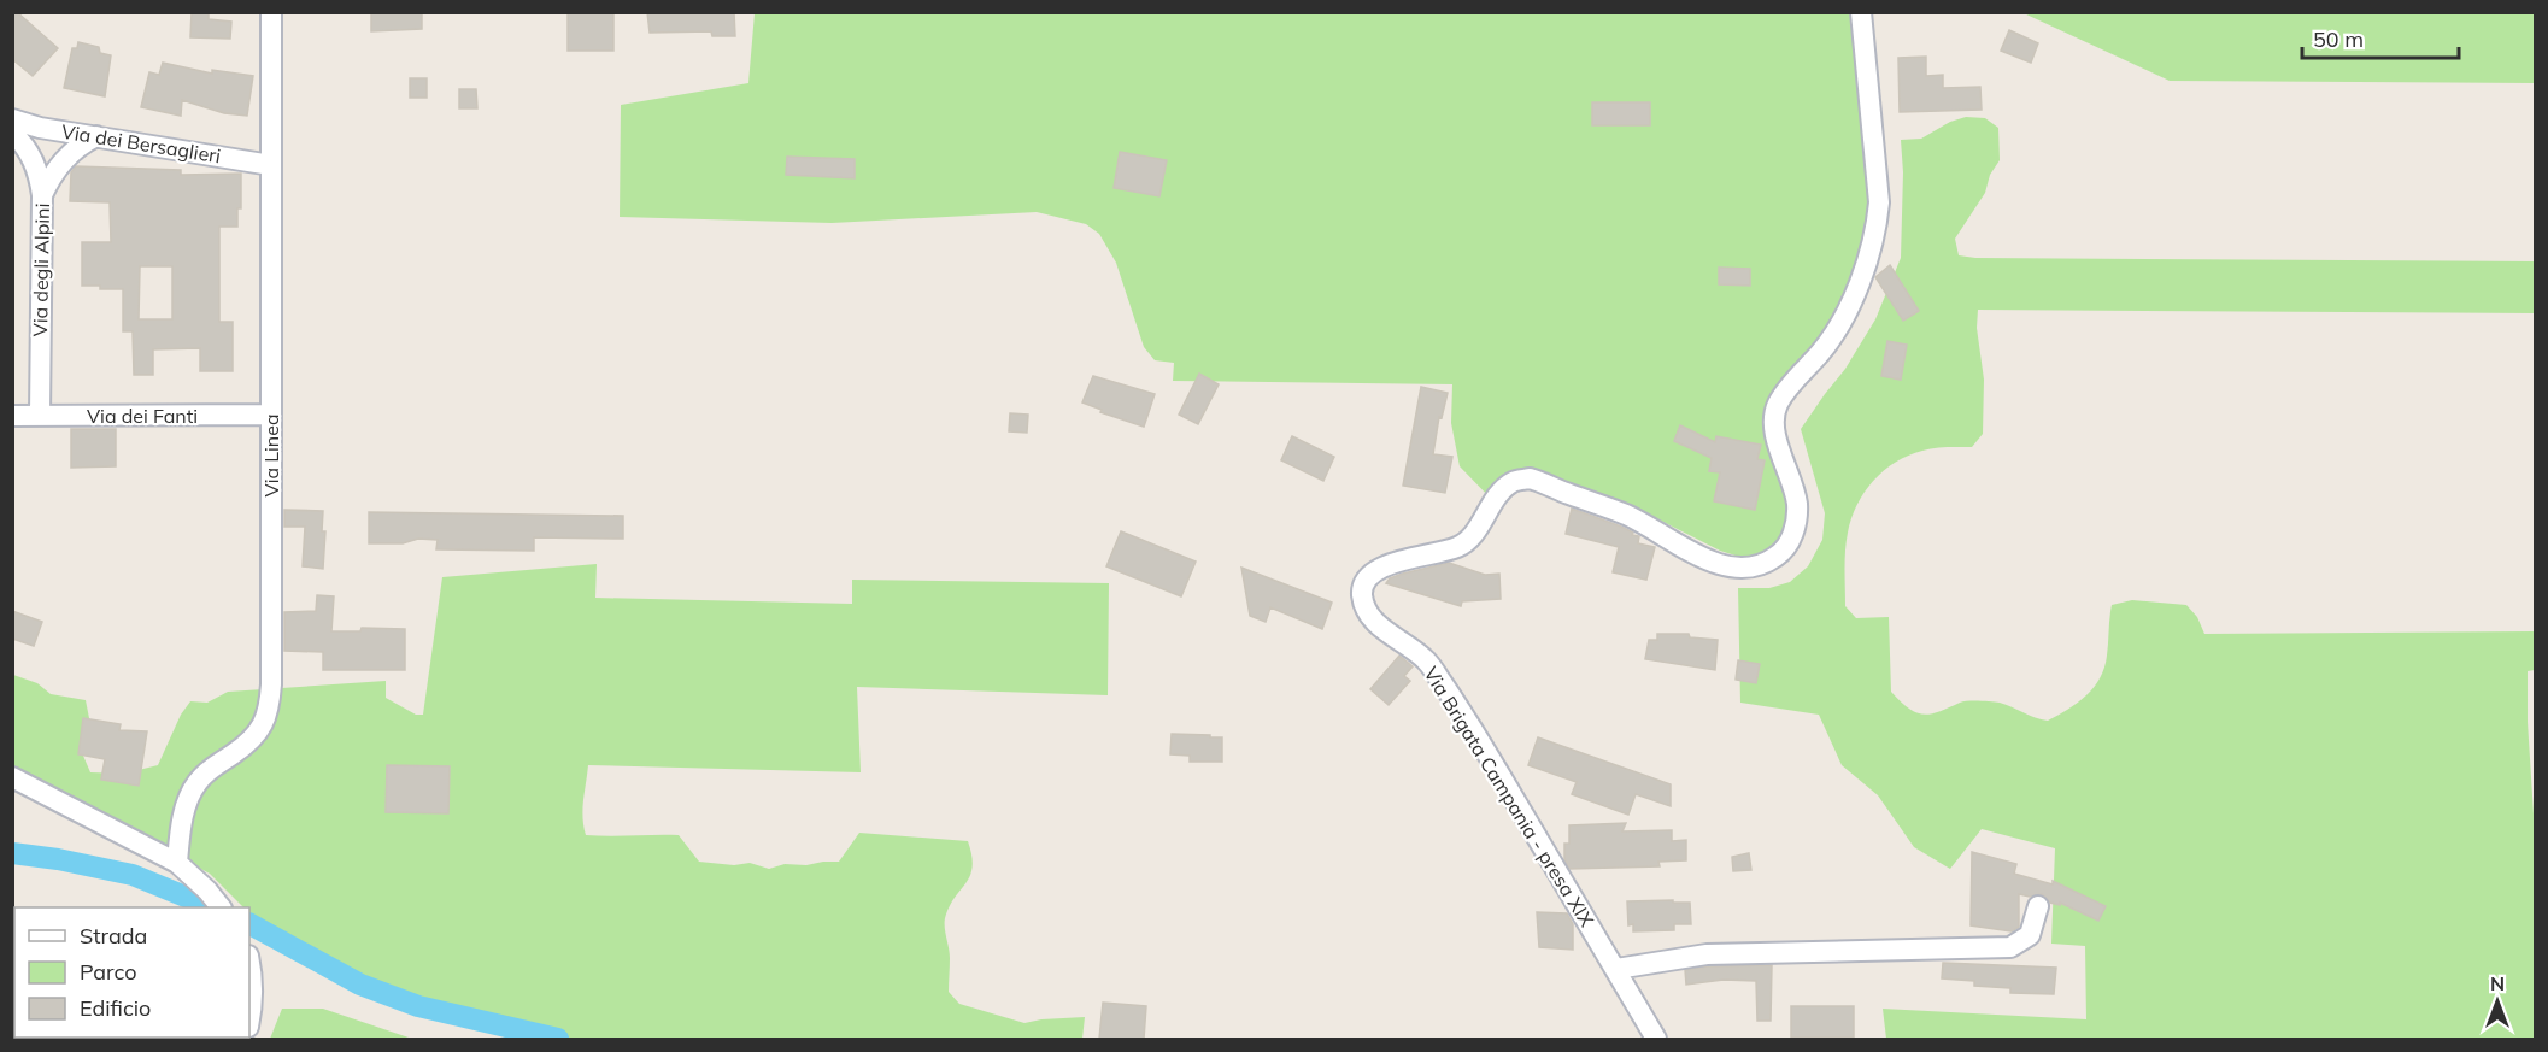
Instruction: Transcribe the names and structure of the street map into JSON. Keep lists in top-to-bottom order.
{
  "streets": {
    "street": [
      "Via dei Bersaglieri",
      "Via degli Alpini",
      "Via dei Fanti",
      "Via Linea",
      "Via Brigata Campania - presa XIX"
    ]
  },
  "crossings": [
    ["Via dei Bersaglieri", "Via Linea"],
    ["Via degli Alpini", "Via dei Fanti"],
    ["Via dei Fanti", "Via Linea"]
  ],
  "legend": ["Strada", "Parco", "Edificio"],
  "scale_bar": "50 m",
  "north": "top"
}
